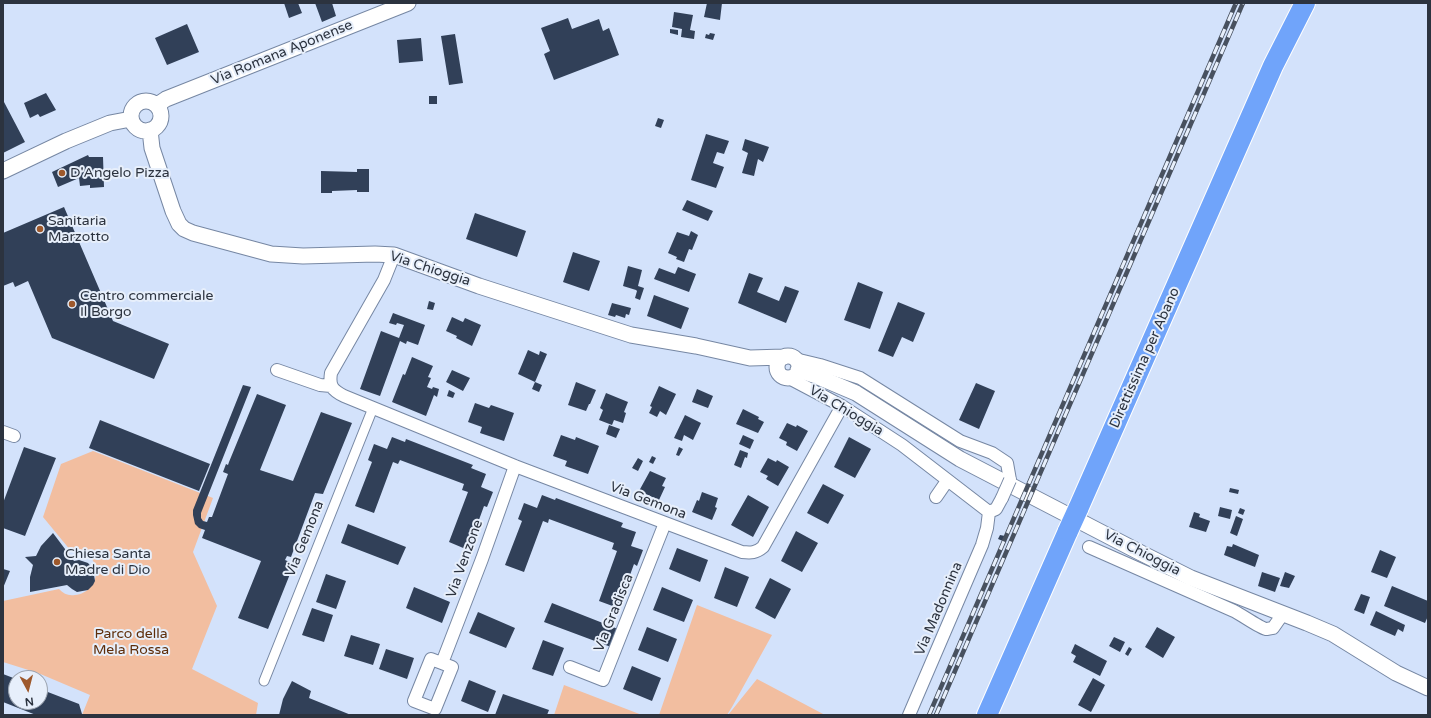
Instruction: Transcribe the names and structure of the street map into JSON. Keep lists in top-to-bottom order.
{
  "streets": {
    "highway": ["Direttissima per Abano"],
    "street": [
      "Via Romana Aponense",
      "Via Chioggia",
      "Via Gemona",
      "Via Venzone",
      "Via Madonnina",
      "Via Gradisca"
    ]
  },
  "crossings": [
    ["Via Romana Aponense", "Via Chioggia"],
    ["Via Chioggia", "Via Gemona"],
    ["Via Chioggia", "Via Madonnina"],
    ["Via Gemona", "Via Venzone"],
    ["Via Gemona", "Via Gradisca"]
  ],
  "parks": ["Parco della Mela Rossa"],
  "places": [
    "D'Angelo Pizza",
    "Sanitaria Marzotto",
    "Centro commerciale Il Borgo",
    "Chiesa Santa Madre di Dio"
  ],
  "north": "bottom"
}
